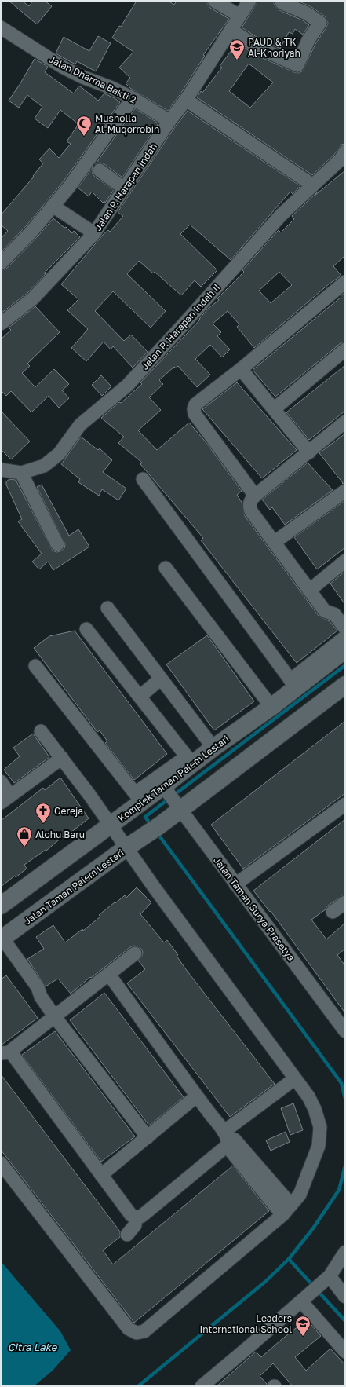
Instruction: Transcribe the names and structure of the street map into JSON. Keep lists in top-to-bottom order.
{
  "streets": {
    "street": [
      "Jalan Dharma Bakti 2",
      "Jalan P. Harapan Indah",
      "Jalan P. Harapan Indah II",
      "Komplek Taman Palem Lestari",
      "Jalan Taman Palem Lestari",
      "Jalan Taman Surya Prasetya"
    ]
  },
  "crossings": [
    ["Jalan Dharma Bakti 2", "Jalan P. Harapan Indah"],
    ["Komplek Taman Palem Lestari", "Jalan Taman Surya Prasetya"],
    ["Jalan Taman Palem Lestari", "Jalan Taman Surya Prasetya"]
  ],
  "water": ["Citra Lake"],
  "places": {
    "school or university": ["PAUD & TK Al-Khoriyah", "Leaders International School"],
    "mosque": ["Musholla Al-Muqorrobin"],
    "church": ["Gereja"],
    "shop": ["Alohu Baru"]
  }
}
